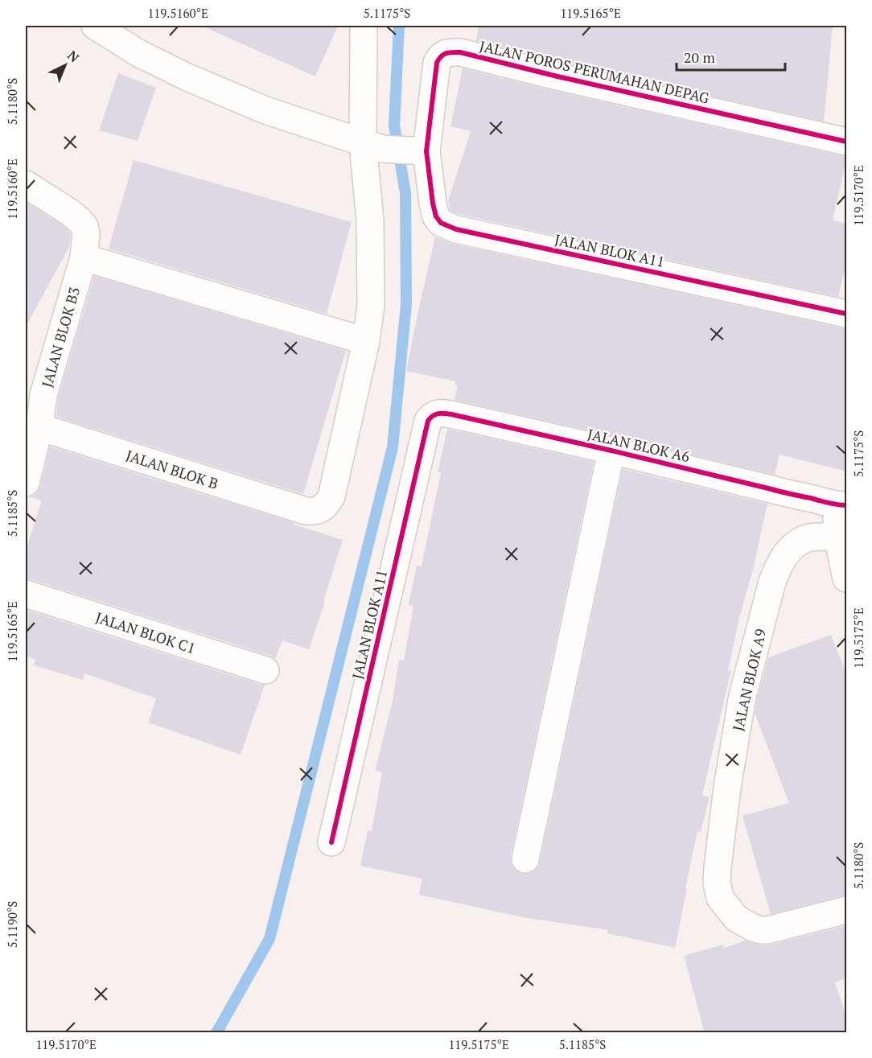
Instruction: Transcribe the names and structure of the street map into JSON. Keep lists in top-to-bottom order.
{
  "streets": {
    "street": [
      "JALAN POROS PERUMAHAN DEPAG",
      "JALAN BLOK A11",
      "JALAN BLOK B3",
      "JALAN BLOK A6",
      "JALAN BLOK B",
      "JALAN BLOK C1",
      "JALAN BLOK A9"
    ]
  },
  "crossings": [
    ["JALAN POROS PERUMAHAN DEPAG", "JALAN BLOK A11"],
    ["JALAN BLOK A11", "JALAN BLOK A6"],
    ["JALAN BLOK B3", "JALAN BLOK B"]
  ],
  "scale_bar": "20 m",
  "north": "top right",
  "coordinates": [
    "119.5160°E",
    "5.1175°S",
    "119.5165°E",
    "5.1180°S",
    "119.5170°E",
    "5.1185°S",
    "119.5175°E",
    "5.1190°S"
  ]
}
